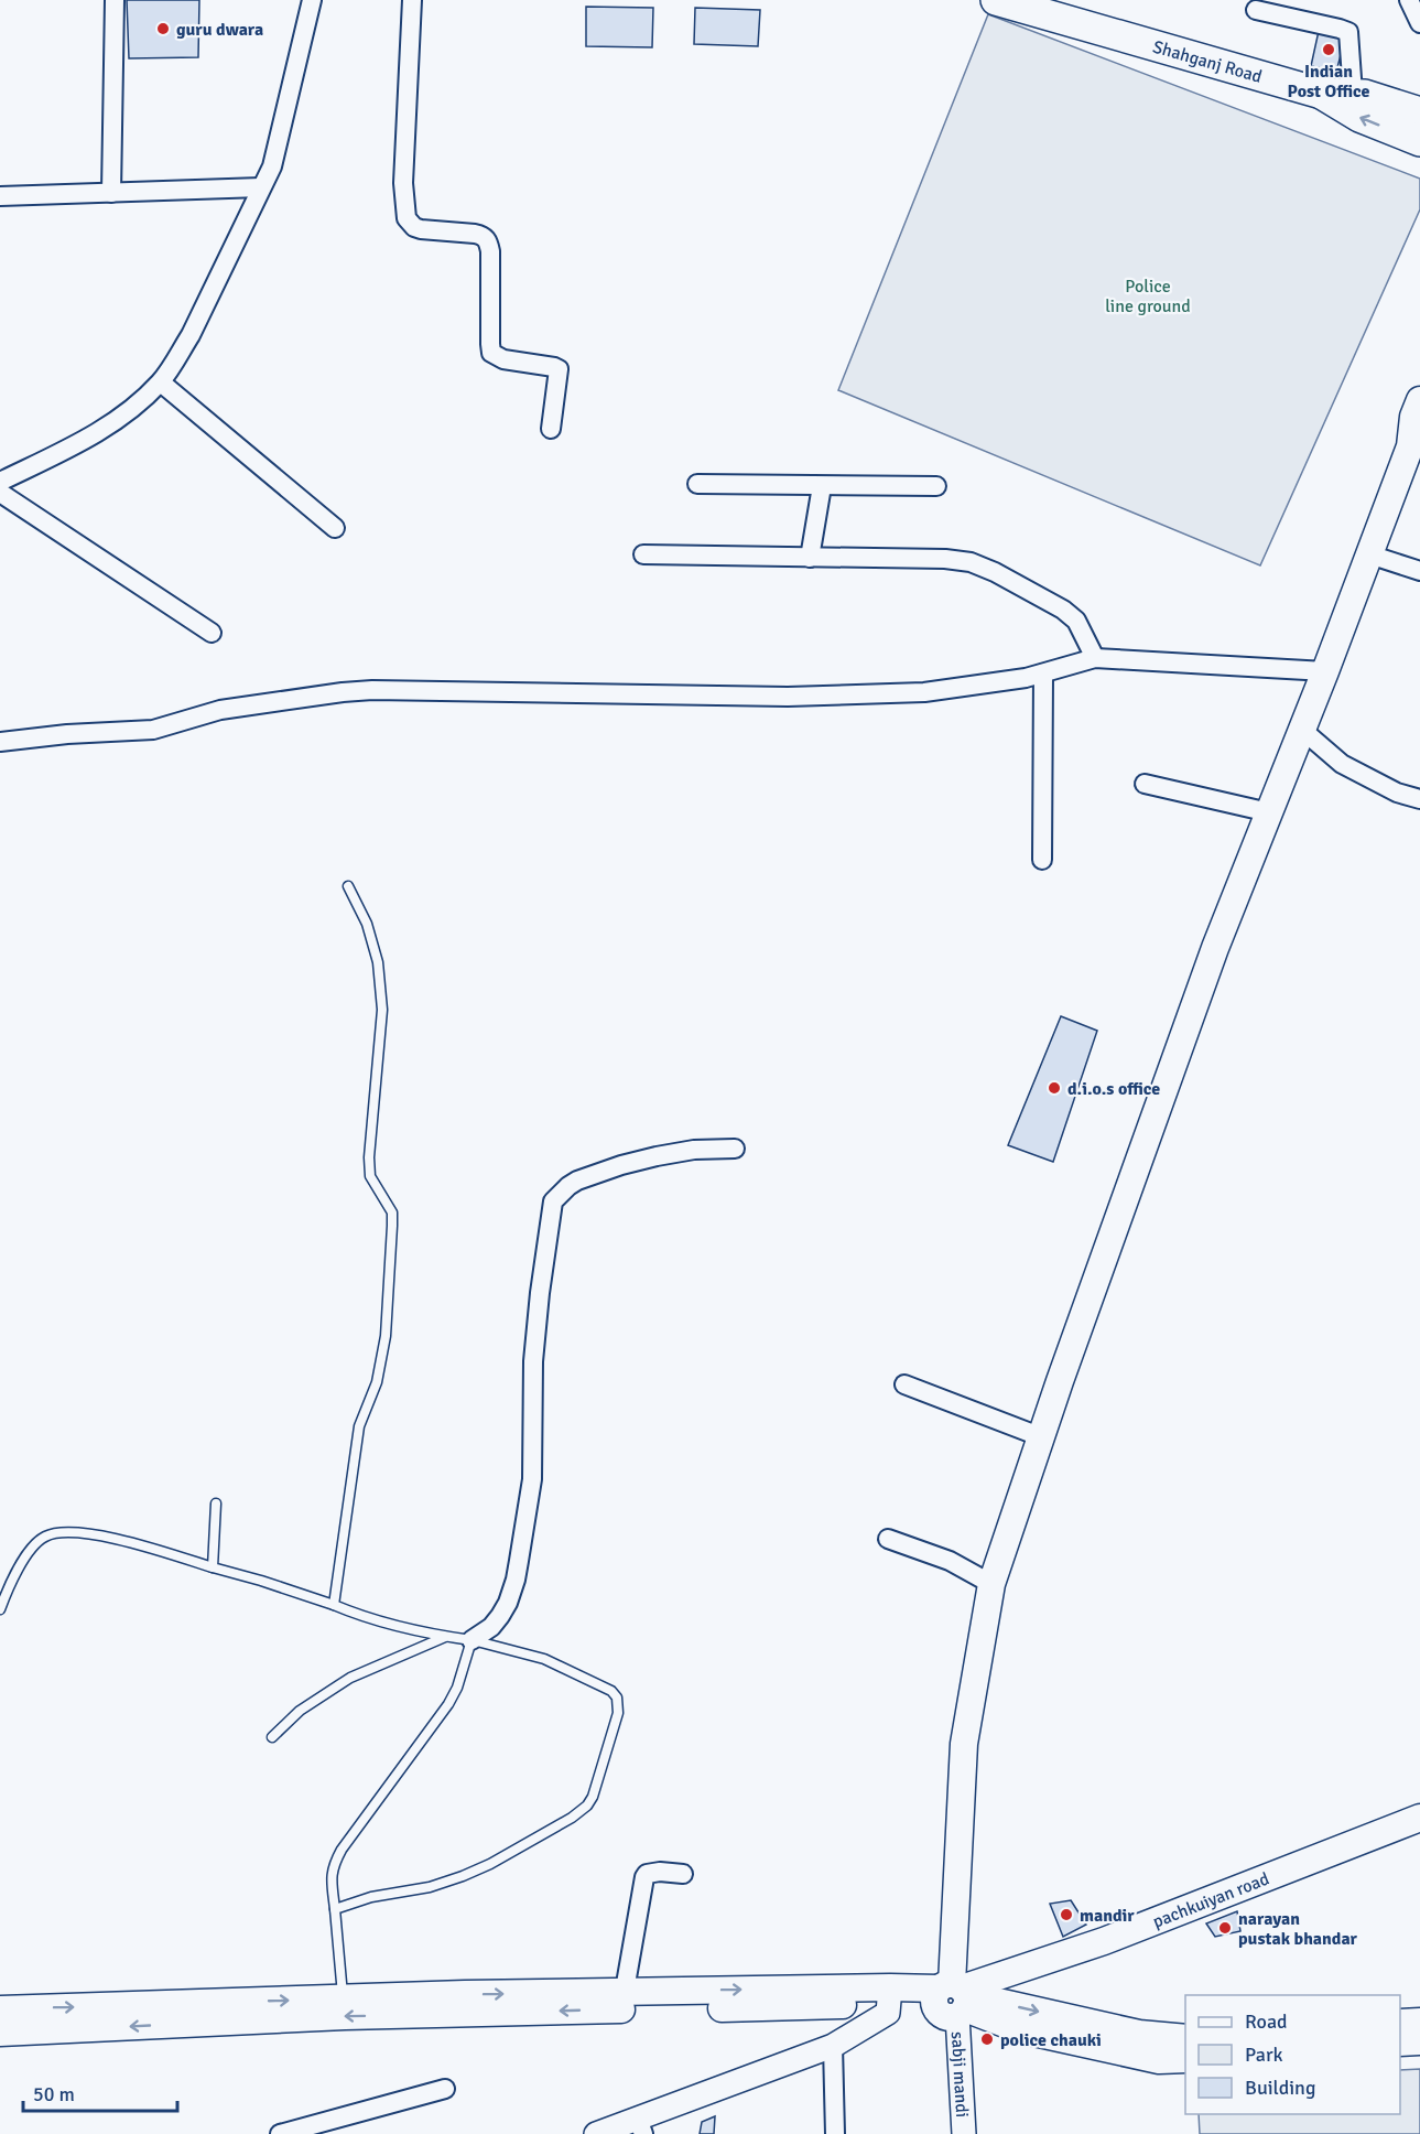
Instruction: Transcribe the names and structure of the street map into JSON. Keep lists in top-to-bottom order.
{
  "streets": {
    "main road": ["Shahganj Road", "pachkuiyan road"],
    "street": ["sabji mandi"]
  },
  "crossings": [
    ["pachkuiyan road", "sabji mandi"]
  ],
  "parks": ["Police line ground"],
  "places": [
    "guru dwara",
    "Indian Post Office",
    "d.i.o.s office",
    "mandir",
    "narayan pustak bhandar",
    "police chauki"
  ],
  "legend": ["Road", "Park", "Building"],
  "scale_bar": "50 m"
}
